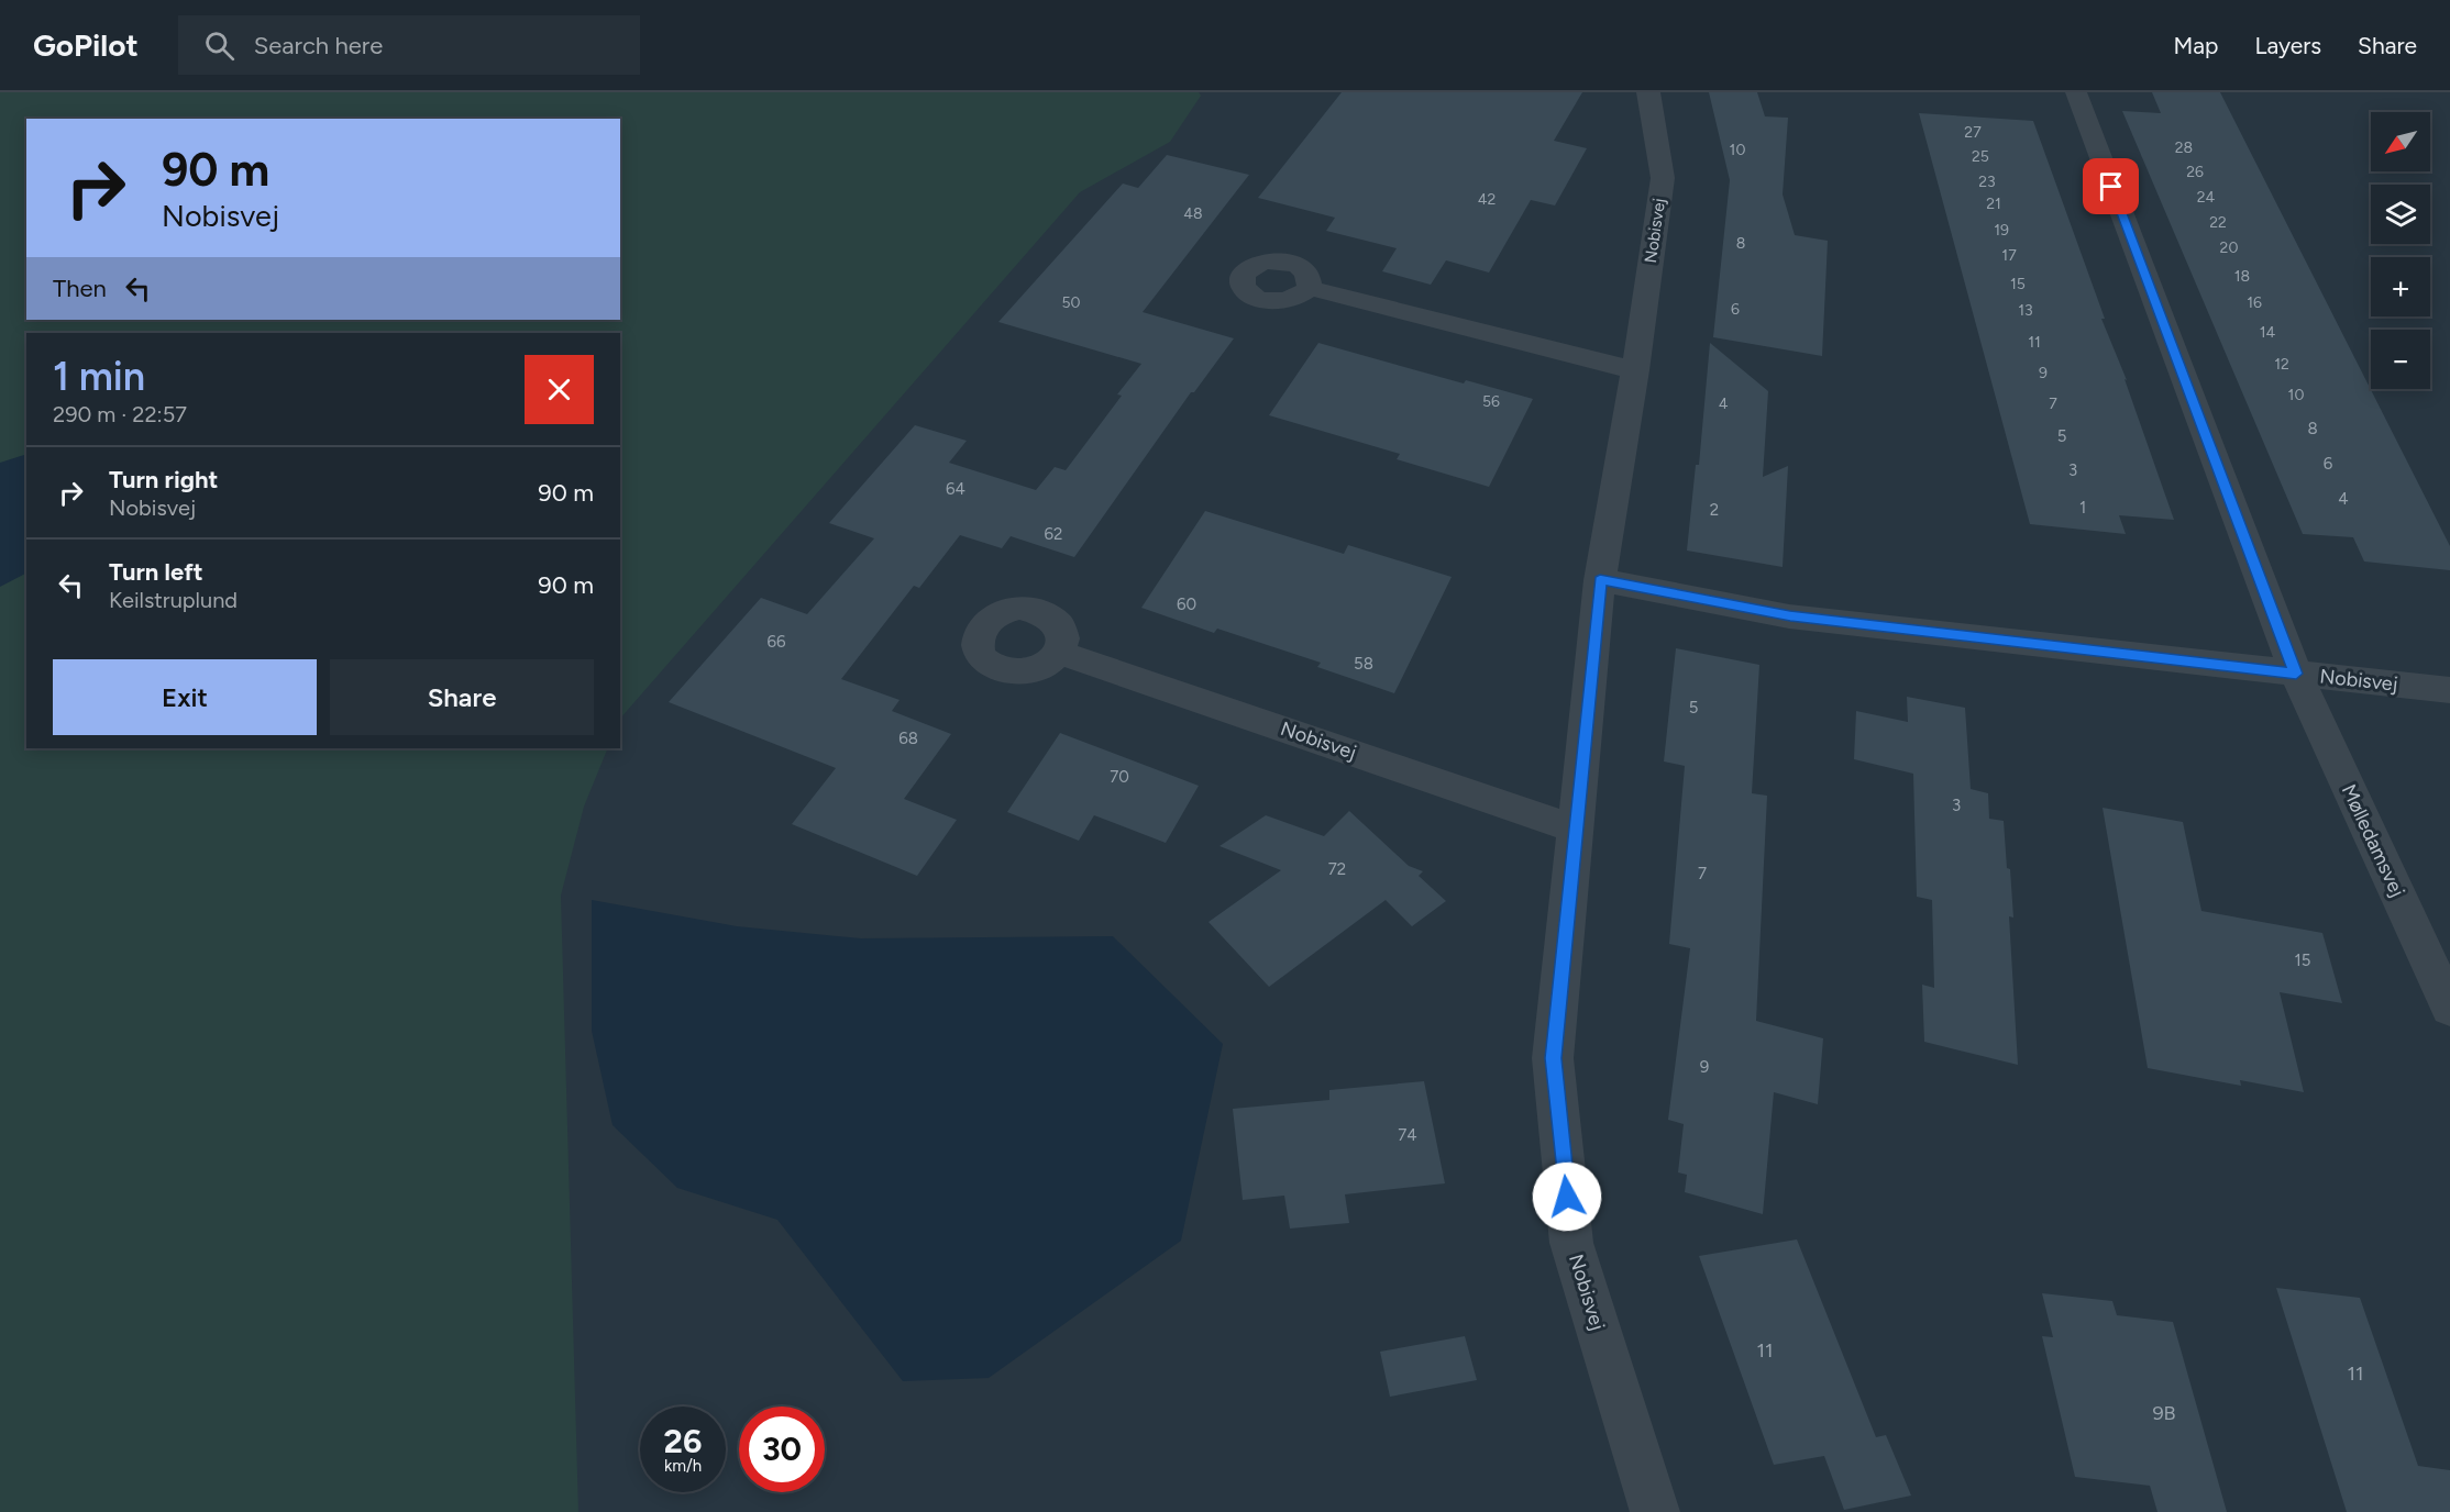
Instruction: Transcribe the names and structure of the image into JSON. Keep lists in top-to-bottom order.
{
  "streets": {
    "street": ["Nobisvej", "Mølledamsvej"]
  },
  "crossings": [
    ["Nobisvej", "Mølledamsvej"]
  ],
  "house_numbers": [
    "27",
    "28",
    "10",
    "25",
    "26",
    "23",
    "24",
    "42",
    "21",
    "48",
    "22",
    "19",
    "8",
    "20",
    "17",
    "18",
    "15",
    "50",
    "16",
    "6",
    "13",
    "14",
    "11",
    "12",
    "9",
    "10",
    "56",
    "4",
    "7",
    "8",
    "5",
    "6",
    "3",
    "64",
    "4",
    "1",
    "2",
    "62",
    "60",
    "66",
    "58",
    "5",
    "68",
    "70",
    "3",
    "72",
    "7",
    "15",
    "9",
    "74",
    "11",
    "11",
    "9B"
  ],
  "north": "bottom left",
  "page": {
    "header": "GoPilot",
    "search": "Search here",
    "nav": ["Map", "Layers", "Share"],
    "map_buttons": ["+", "−"],
    "turn": ["90 m", "Nobisvej"],
    "then": "Then",
    "heading": ["1 min", "290 m · 22:57"],
    "list": [
      {
        "name": "Turn right",
        "note": "Nobisvej",
        "value": "90 m"
      },
      {
        "name": "Turn left",
        "note": "Keilstruplund",
        "value": "90 m"
      }
    ],
    "buttons": ["Exit", "Share"],
    "speed": "26 km/h",
    "limit": "30"
  }
}
